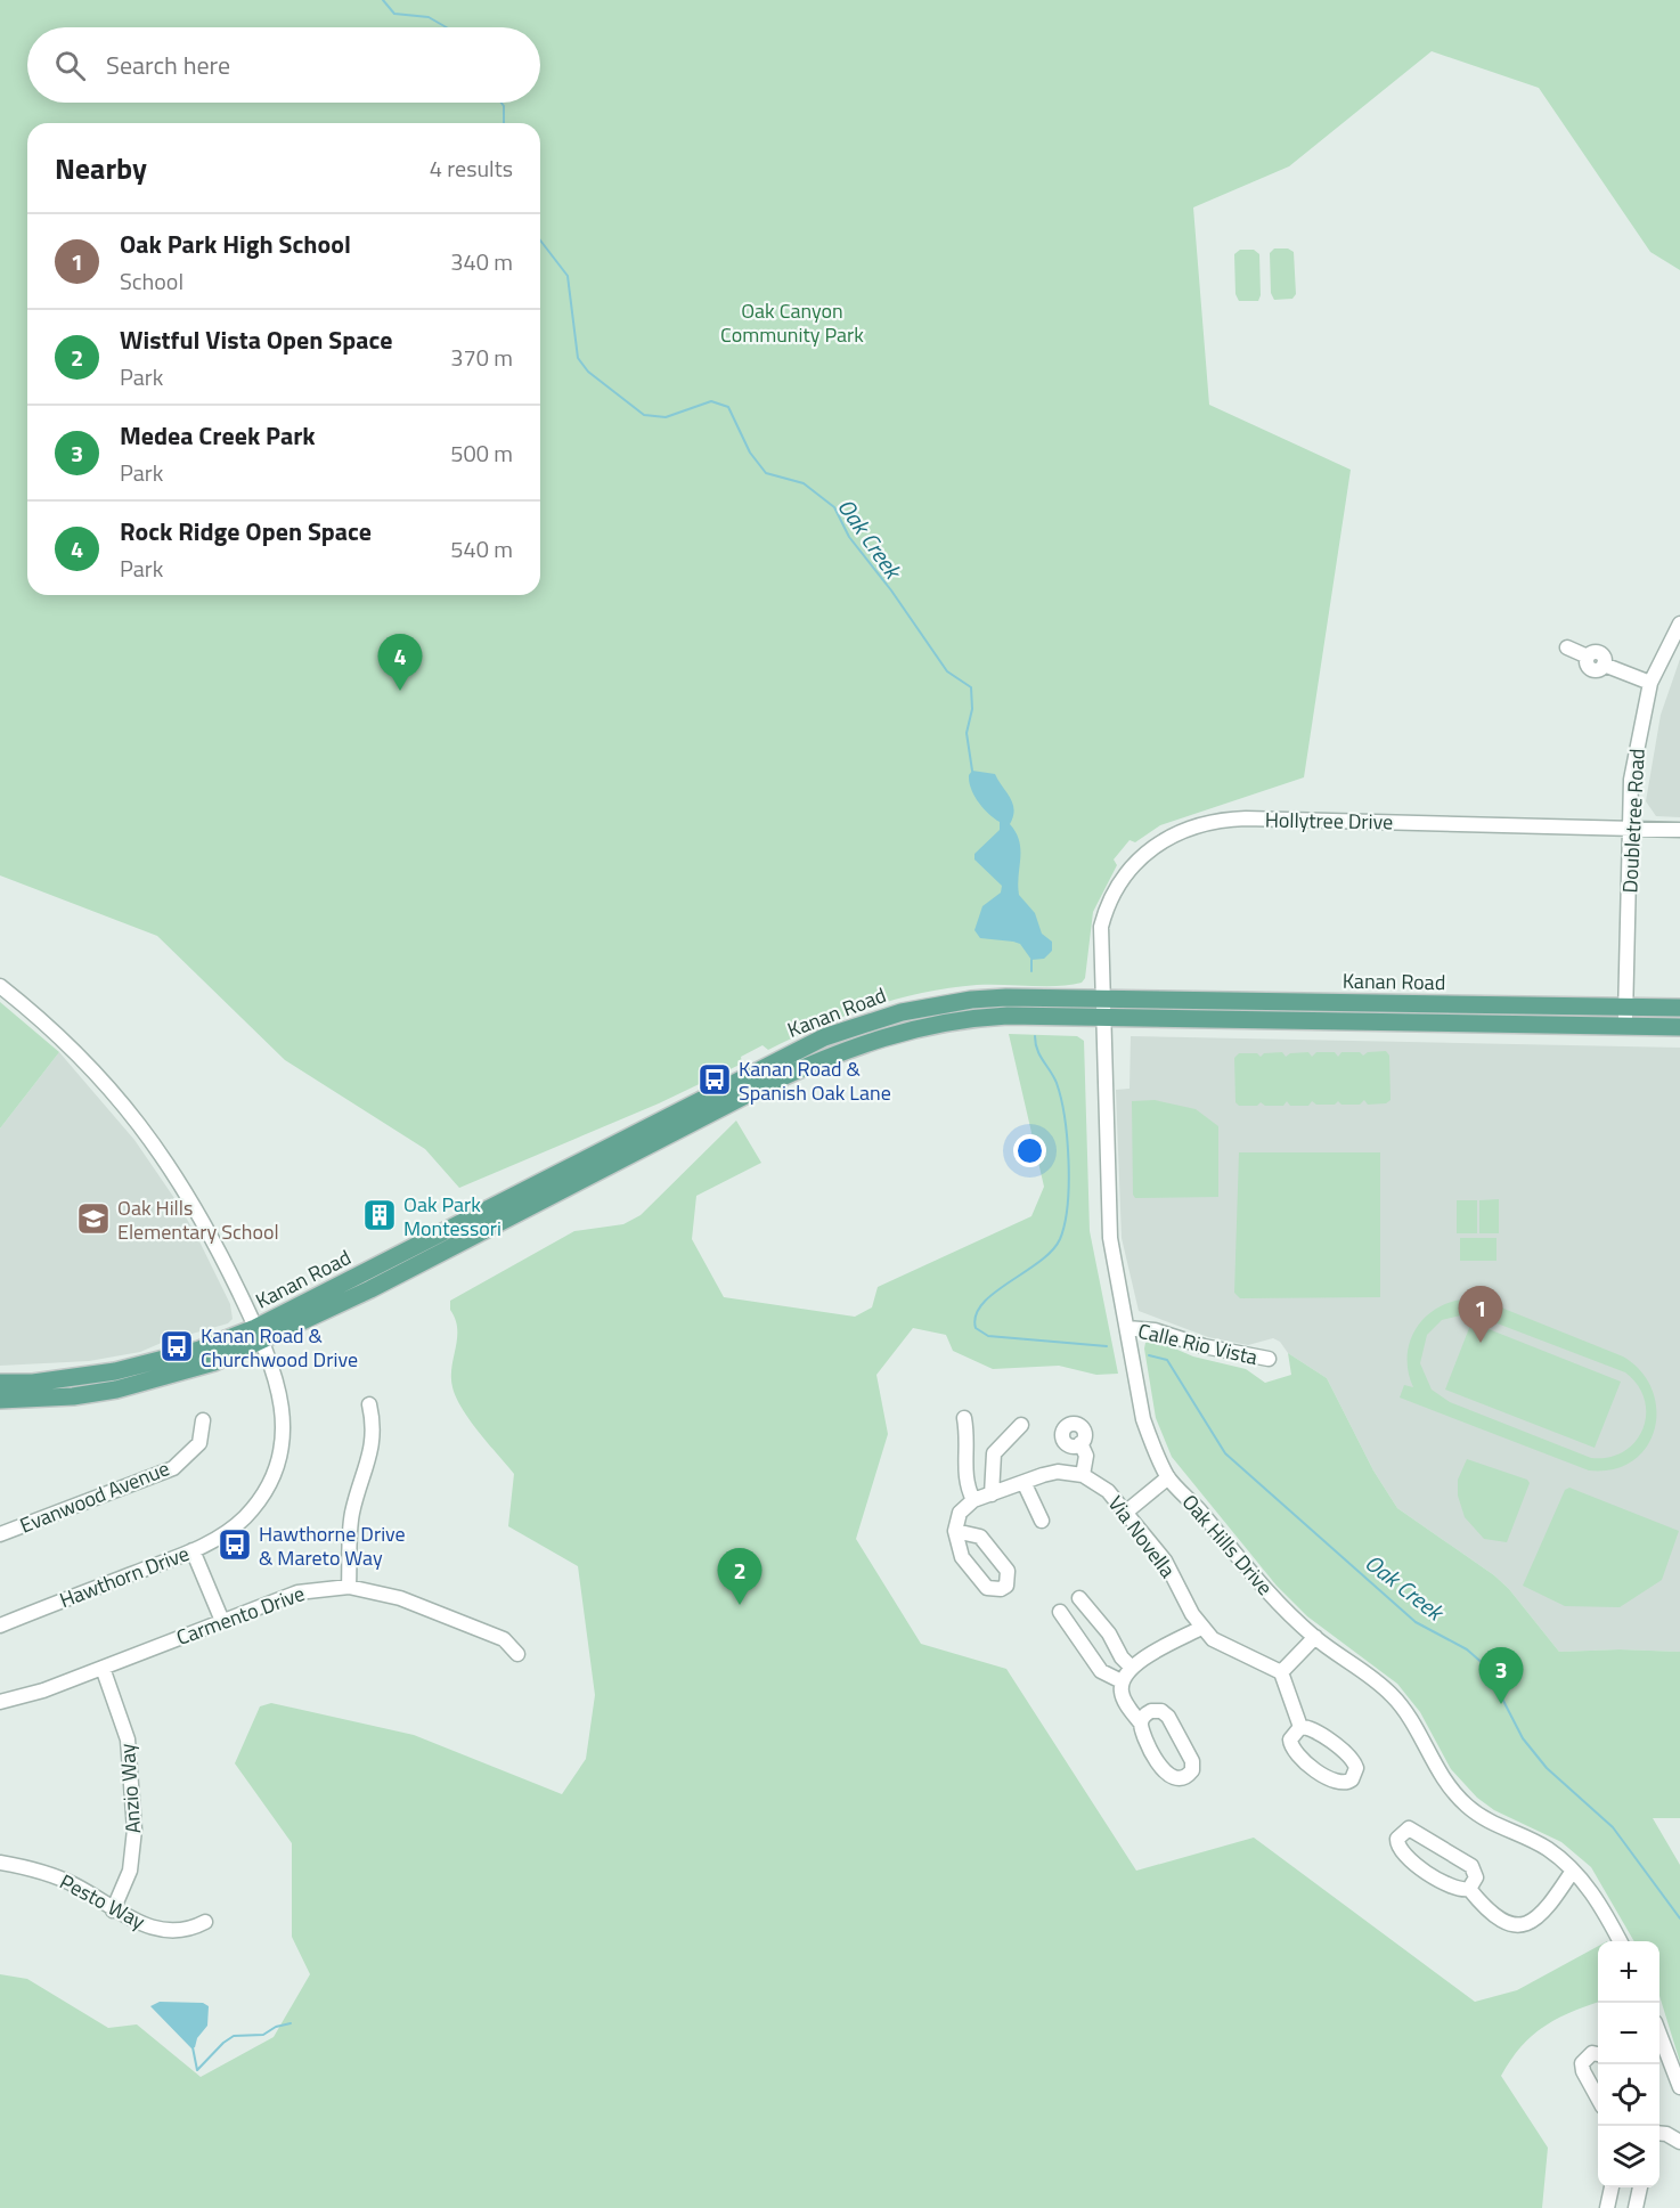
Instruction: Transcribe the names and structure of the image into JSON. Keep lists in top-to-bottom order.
{
  "streets": {
    "main road": ["Kanan Road"],
    "street": [
      "Hollytree Drive",
      "Doubletree Road",
      "Calle Rio Vista",
      "Evanwood Avenue",
      "Via Novella",
      "Oak Hills Drive",
      "Hawthorn Drive",
      "Carmento Drive",
      "Anzio Way",
      "Pesto Way"
    ]
  },
  "crossings": [
    ["Hollytree Drive", "Doubletree Road"],
    ["Hollytree Drive", "Kanan Road"],
    ["Hollytree Drive", "Oak Hills Drive"],
    ["Doubletree Road", "Kanan Road"],
    ["Kanan Road", "Oak Hills Drive"],
    ["Kanan Road", "Hawthorn Drive"],
    ["Calle Rio Vista", "Oak Hills Drive"],
    ["Carmento Drive", "Anzio Way"],
    ["Anzio Way", "Pesto Way"]
  ],
  "water": ["Oak Creek"],
  "parks": ["Oak Canyon Community Park"],
  "places": {
    "bus stop": ["Kanan Road & Spanish Oak Lane", "Kanan Road & Churchwood Drive", "Hawthorne Drive & Mareto Way"],
    "building": ["Oak Park Montessori"],
    "school or university": ["Oak Hills Elementary School"]
  },
  "page": {
    "search": "Search here",
    "heading": ["Nearby", "4 results"],
    "list": [
      {
        "mark": "1",
        "name": "Oak Park High School",
        "note": "School",
        "value": "340 m"
      },
      {
        "mark": "2",
        "name": "Wistful Vista Open Space",
        "note": "Park",
        "value": "370 m"
      },
      {
        "mark": "3",
        "name": "Medea Creek Park",
        "note": "Park",
        "value": "500 m"
      },
      {
        "mark": "4",
        "name": "Rock Ridge Open Space",
        "note": "Park",
        "value": "540 m"
      }
    ],
    "pins": [
      "4",
      "1",
      "2",
      "3"
    ],
    "map_buttons": ["+", "−"]
  }
}
